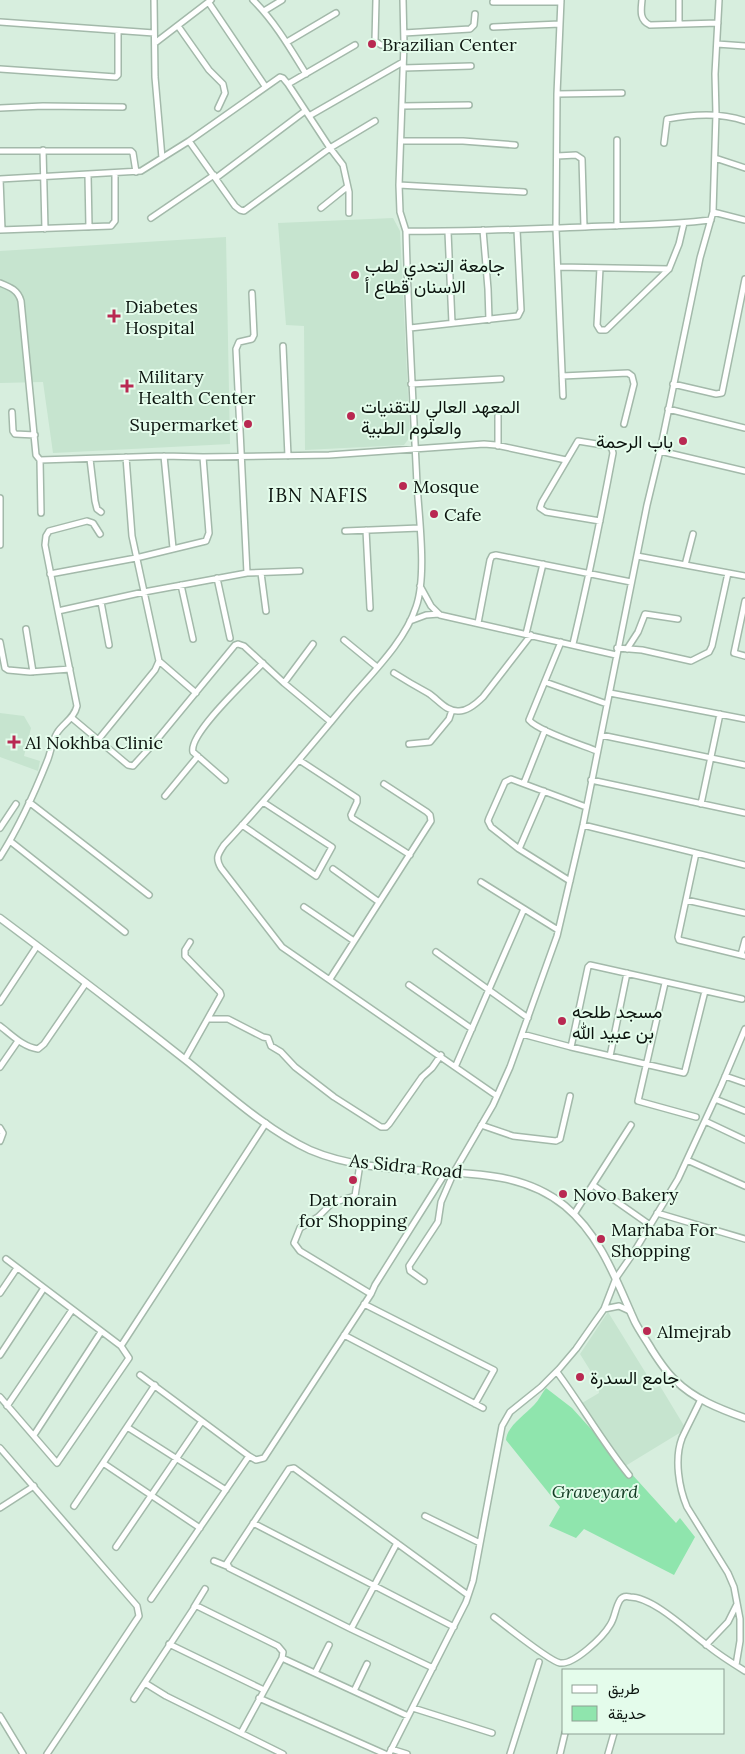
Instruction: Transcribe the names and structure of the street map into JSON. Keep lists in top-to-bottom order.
{
  "streets": {
    "main road": ["As Sidra Road"]
  },
  "districts": ["IBN NAFIS"],
  "parks": ["Graveyard"],
  "places": {
    "other": [
      "Brazilian Center",
      "جامعة التحدي لطب الاسنان قطاع أ",
      "المعهد العالي للتقنيات والعلوم الطبية",
      "Supermarket",
      "باب الرحمة",
      "Mosque",
      "Cafe",
      "مسجد طلحه بن عبيد الله",
      "Dat norain for Shopping",
      "Novo Bakery",
      "Marhaba For Shopping",
      "Almejrab",
      "جامع السدرة"
    ],
    "health": ["Diabetes Hospital", "Military Health Center", "Al Nokhba Clinic"]
  },
  "legend": ["طريق", "حديقة"]
}
